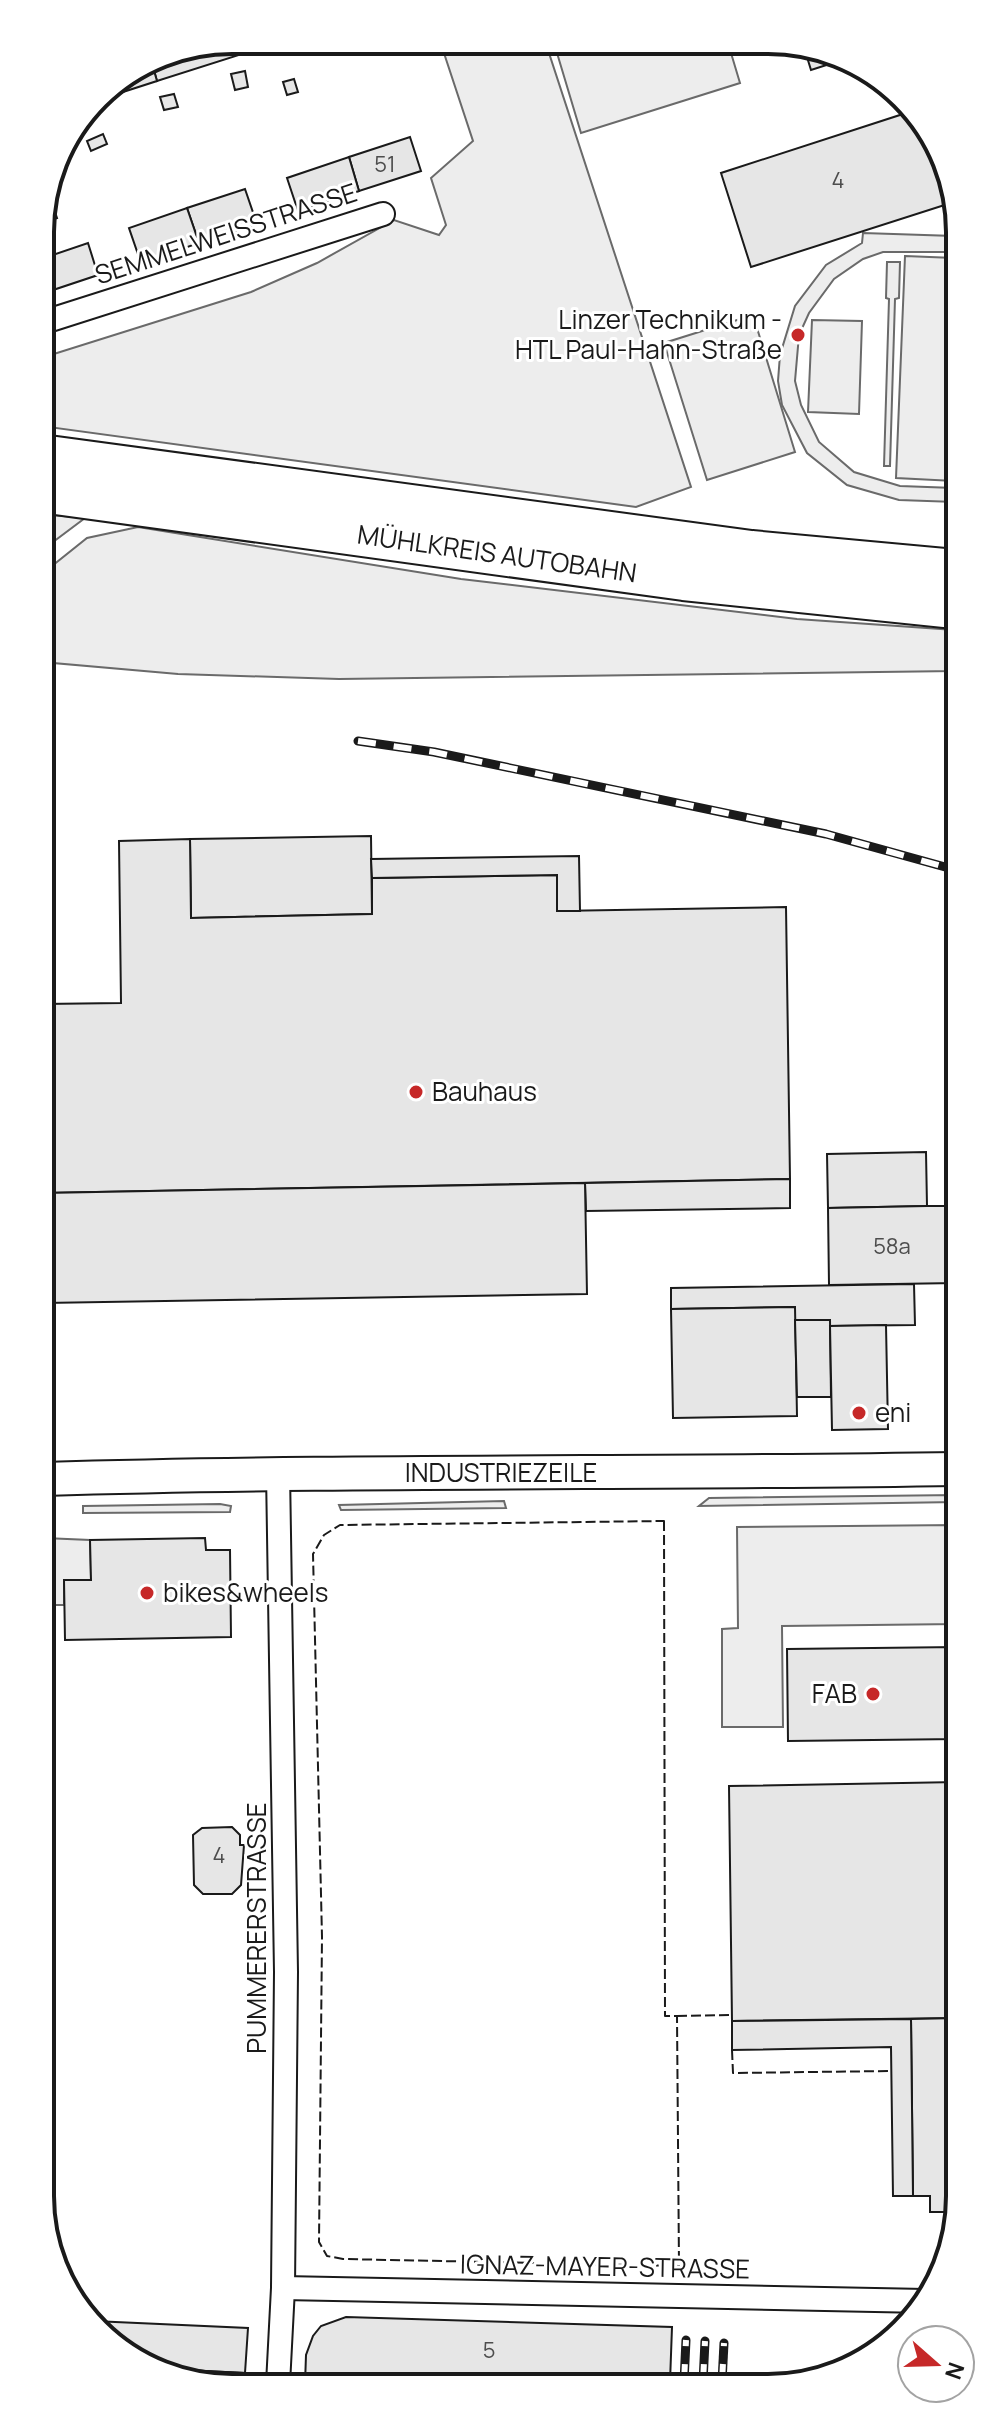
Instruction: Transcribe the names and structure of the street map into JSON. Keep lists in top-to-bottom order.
{
  "streets": {
    "highway": ["MÜHLKREIS AUTOBAHN"],
    "main road": ["INDUSTRIEZEILE"],
    "street": ["SEMMELWEISSTRASSE", "PUMMERERSTRASSE", "IGNAZ-MAYER-STRASSE"]
  },
  "crossings": [
    ["INDUSTRIEZEILE", "PUMMERERSTRASSE"],
    ["PUMMERERSTRASSE", "IGNAZ-MAYER-STRASSE"]
  ],
  "places": [
    "Linzer Technikum - HTL Paul-Hahn-Straße",
    "Bauhaus",
    "eni",
    "bikes&wheels",
    "FAB"
  ],
  "house_numbers": [
    "51",
    "4",
    "58a",
    "4",
    "5"
  ],
  "north": "right"
}
